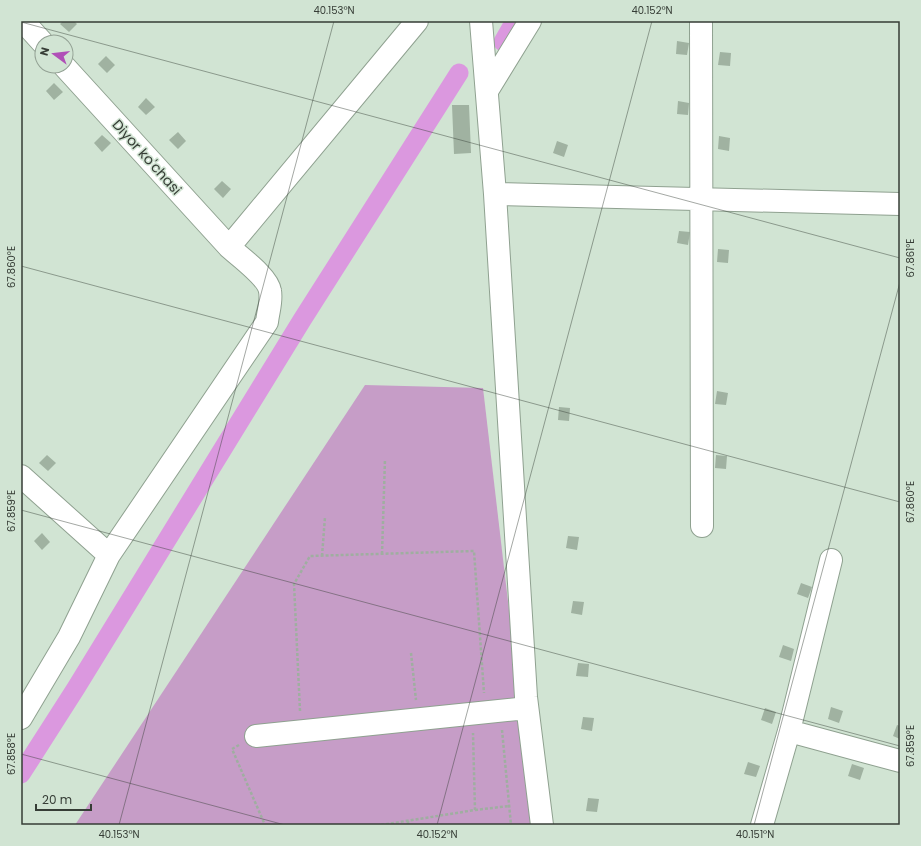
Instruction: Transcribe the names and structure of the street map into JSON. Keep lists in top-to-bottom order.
{
  "streets": {
    "street": ["Diyor ko'chasi"]
  },
  "scale_bar": "20 m",
  "north": "left",
  "coordinates": [
    "40.153°N",
    "40.152°N",
    "67.861°E",
    "67.860°E",
    "67.859°E",
    "67.858°E",
    "40.151°N"
  ]
}
